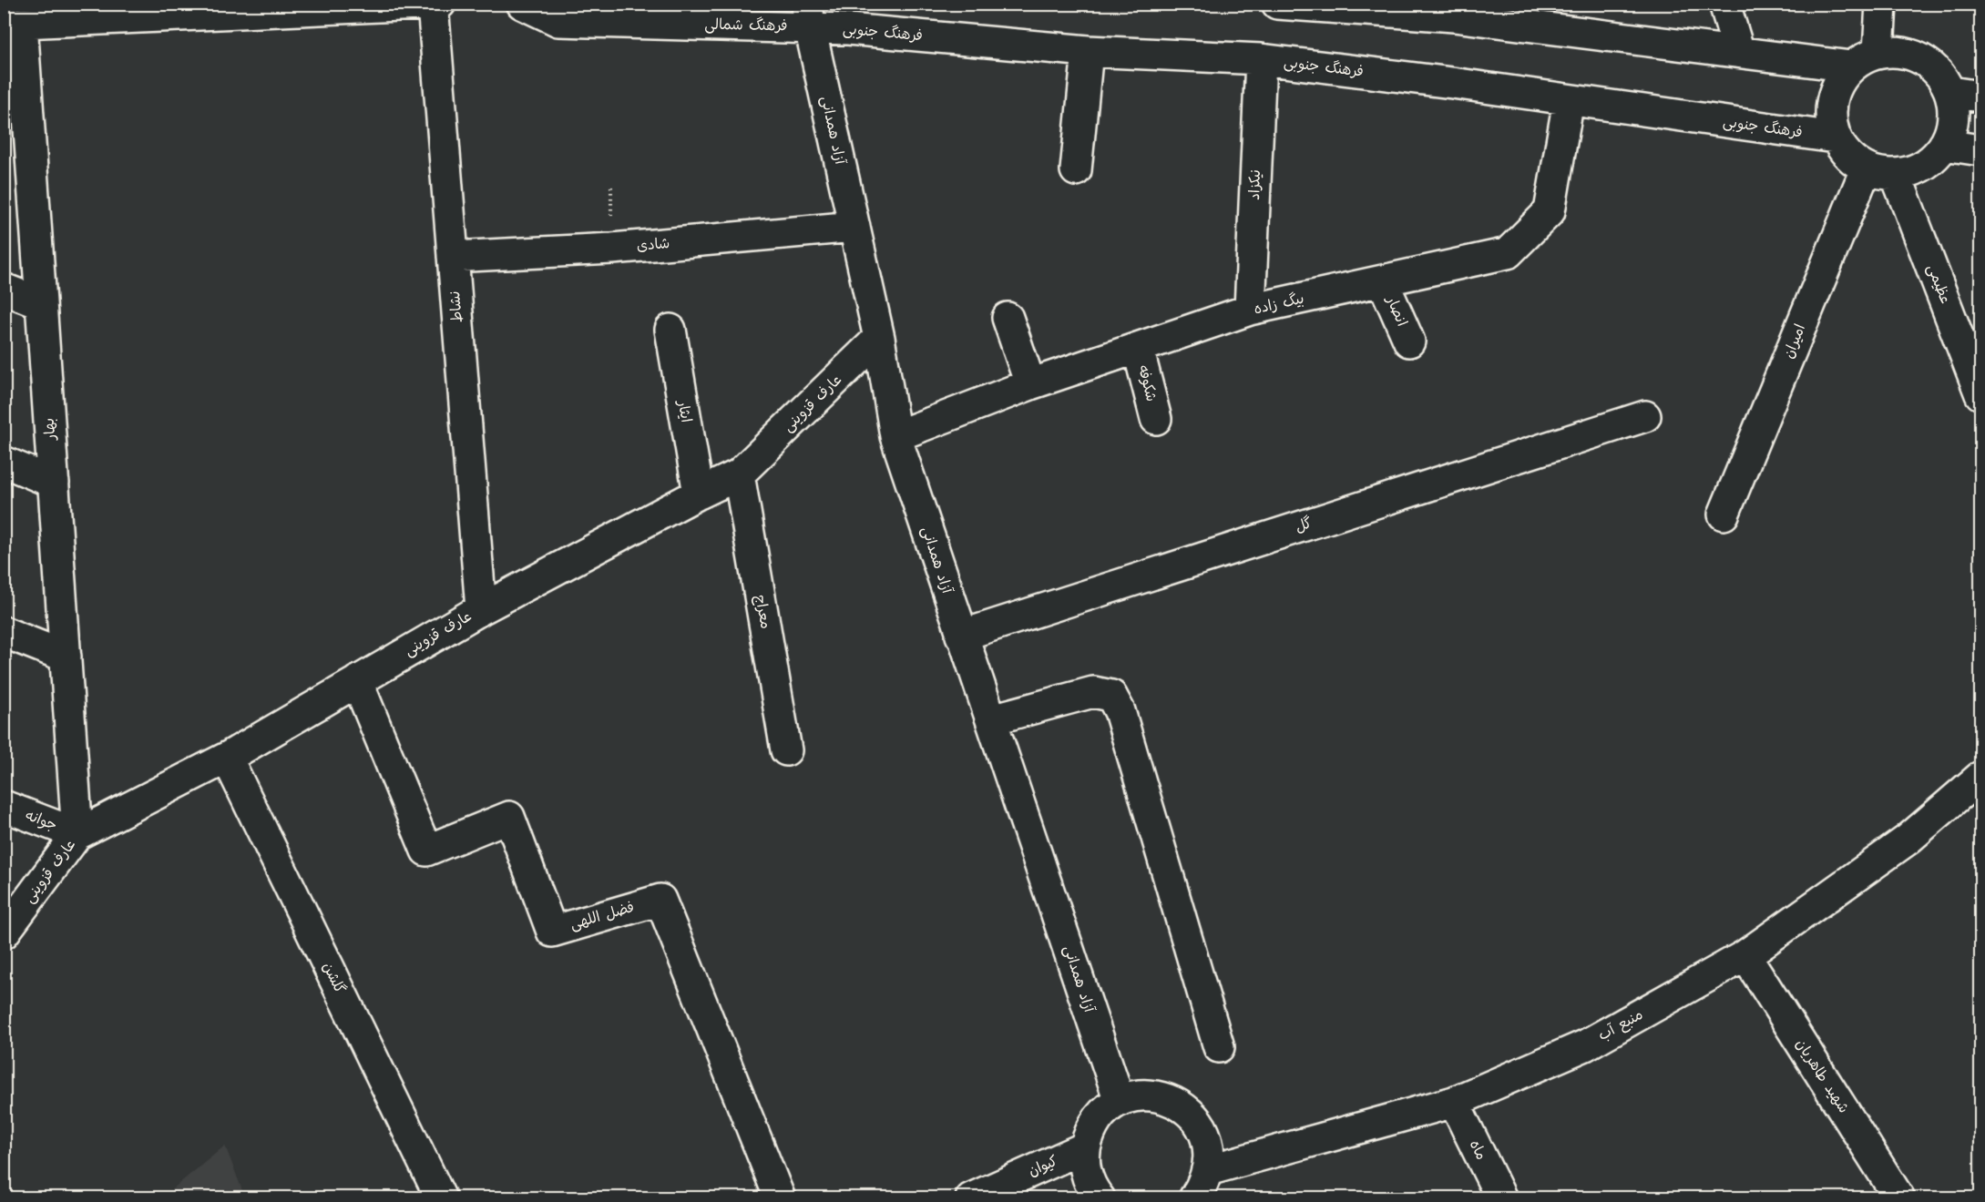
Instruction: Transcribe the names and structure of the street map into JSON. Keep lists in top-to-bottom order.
{
  "streets": {
    "street": [
      "فرهنگ شمالی",
      "فرهنگ جنوبی",
      "آزاد همدانی",
      "نیکزاد",
      "شادی",
      "عظیمی",
      "بیگ زاده",
      "نشاط",
      "انصار",
      "امیران",
      "شکوفه",
      "عارف قزوینی",
      "ایثار",
      "بهار",
      "گل",
      "معراج",
      "جوانه",
      "فضل اللهی",
      "گلشن",
      "منبع آب",
      "شهید طاهریان",
      "ماه",
      "کیوان"
    ]
  },
  "crossings": [
    ["فرهنگ شمالی", "فرهنگ جنوبی"],
    ["فرهنگ شمالی", "آزاد همدانی"],
    ["فرهنگ جنوبی", "آزاد همدانی"],
    ["فرهنگ جنوبی", "نیکزاد"],
    ["فرهنگ جنوبی", "عظیمی"],
    ["فرهنگ جنوبی", "بیگ زاده"],
    ["فرهنگ جنوبی", "امیران"],
    ["آزاد همدانی", "شادی"],
    ["آزاد همدانی", "بیگ زاده"],
    ["آزاد همدانی", "عارف قزوینی"],
    ["آزاد همدانی", "گل"],
    ["نیکزاد", "بیگ زاده"],
    ["شادی", "نشاط"],
    ["عظیمی", "امیران"],
    ["بیگ زاده", "انصار"],
    ["بیگ زاده", "شکوفه"],
    ["نشاط", "عارف قزوینی"],
    ["عارف قزوینی", "ایثار"],
    ["عارف قزوینی", "بهار"],
    ["عارف قزوینی", "معراج"],
    ["عارف قزوینی", "جوانه"],
    ["عارف قزوینی", "فضل اللهی"],
    ["عارف قزوینی", "گلشن"],
    ["بهار", "جوانه"],
    ["منبع آب", "شهید طاهریان"],
    ["منبع آب", "ماه"]
  ]
}
